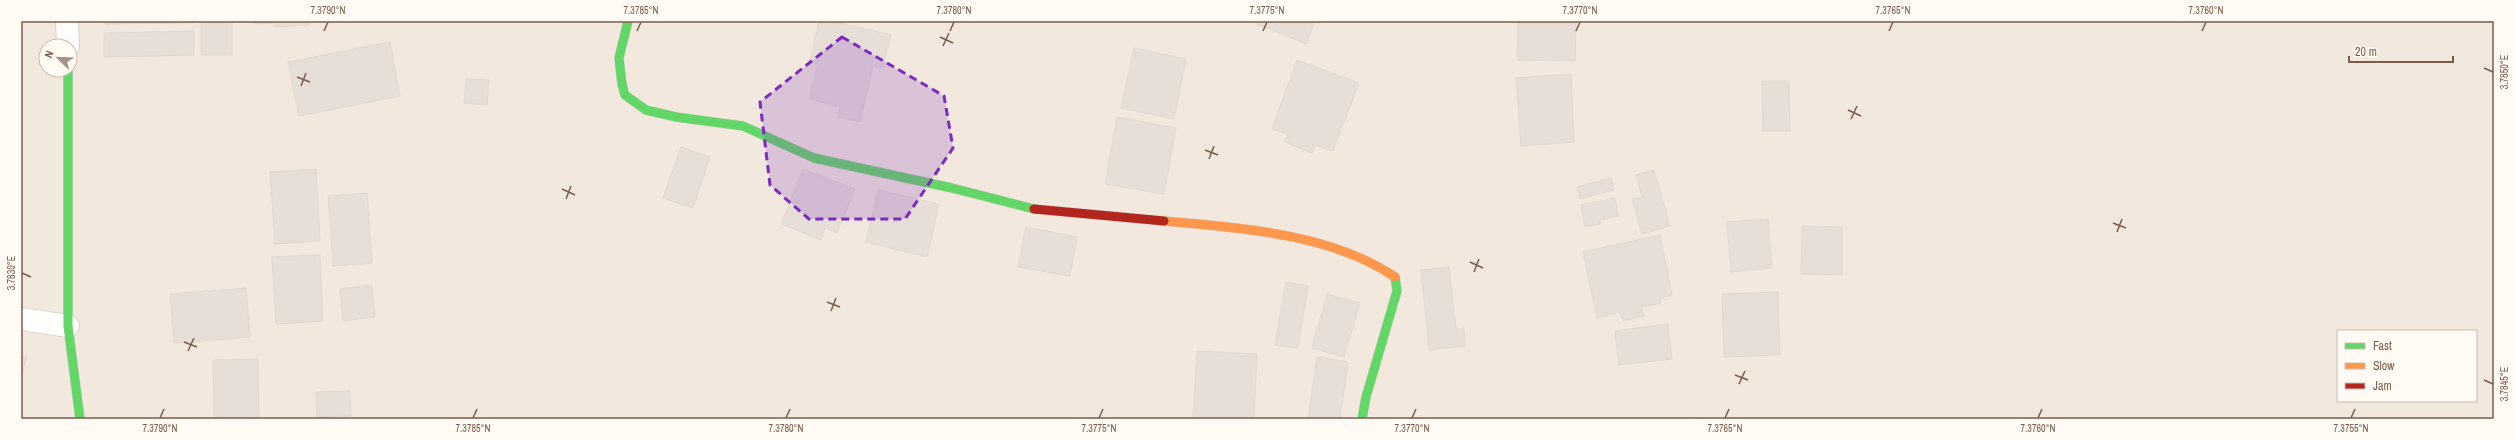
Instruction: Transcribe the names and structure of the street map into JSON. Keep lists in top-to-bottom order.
{
  "legend": ["Fast", "Slow", "Jam"],
  "scale_bar": "20 m",
  "north": "top left",
  "coordinates": [
    "7.3790°N",
    "7.3785°N",
    "7.3780°N",
    "7.3775°N",
    "7.3770°N",
    "7.3765°N",
    "7.3760°N",
    "3.7850°E",
    "3.7830°E",
    "3.7845°E",
    "7.3755°N"
  ]
}
